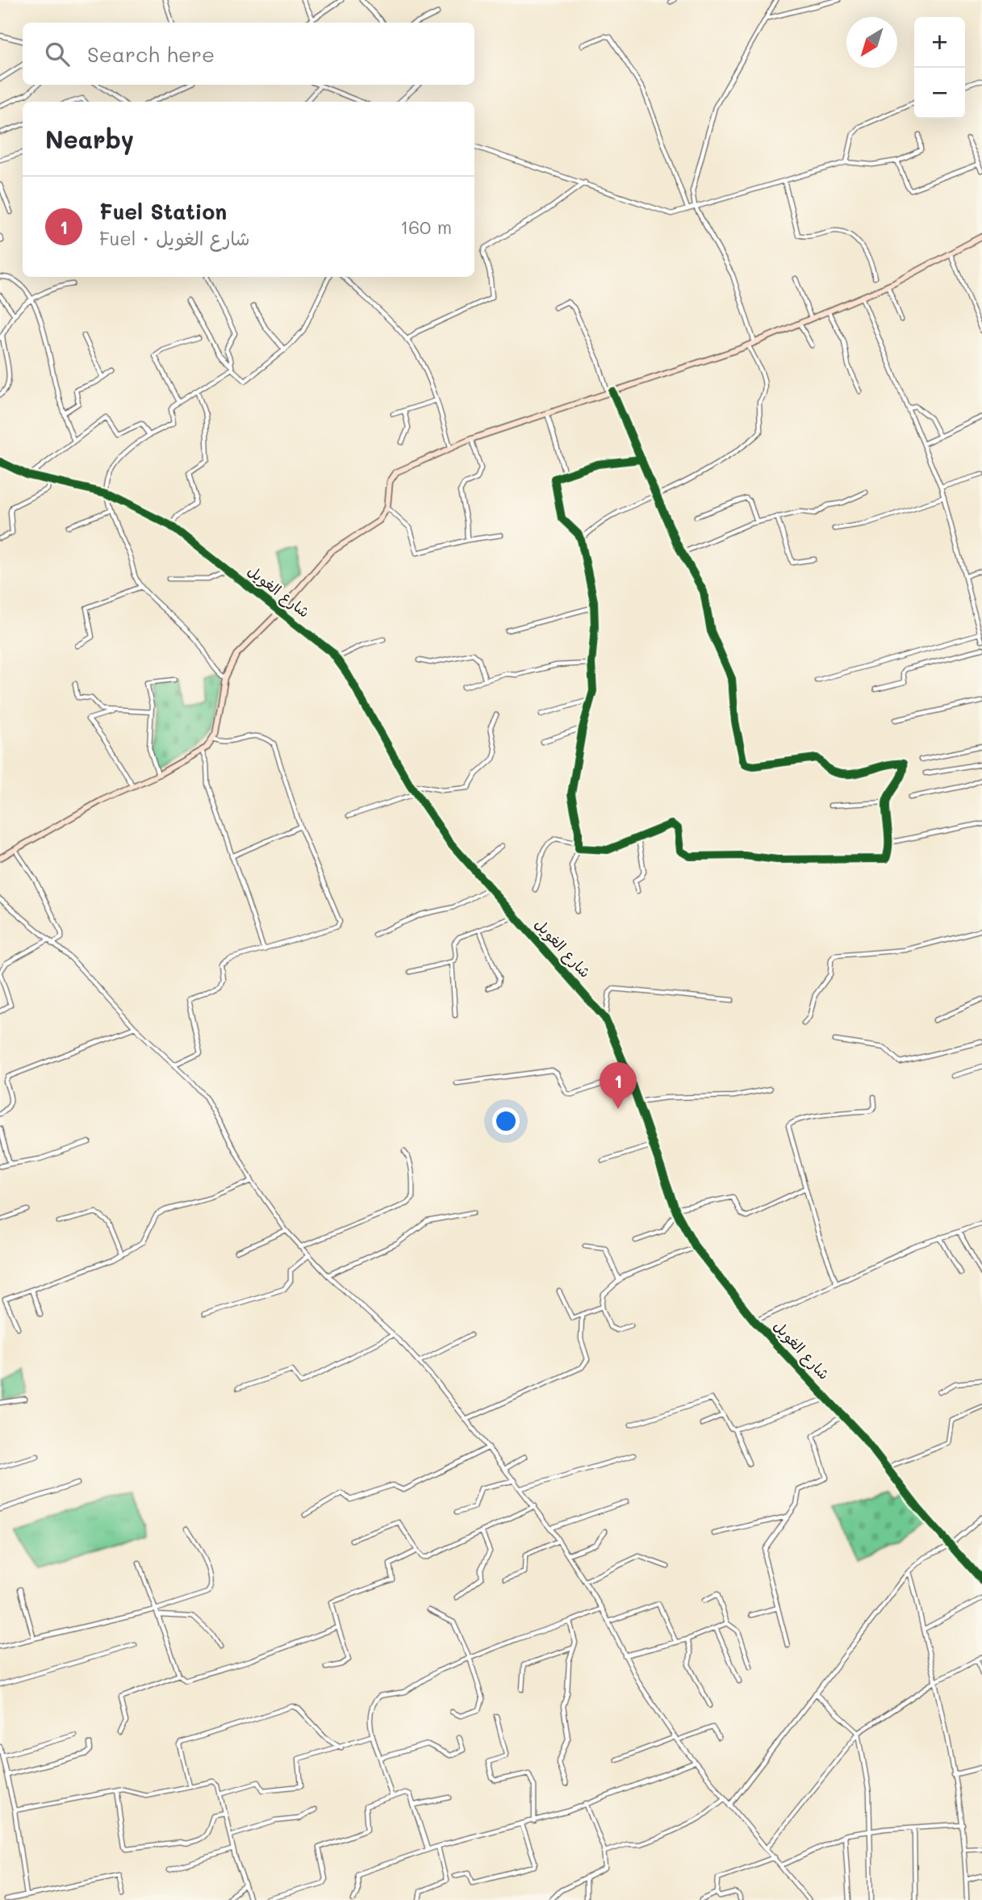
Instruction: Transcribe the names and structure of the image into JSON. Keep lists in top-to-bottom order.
{
  "streets": {
    "street": ["شارع الغويل"]
  },
  "north": "bottom left",
  "page": {
    "map_buttons": ["+", "−"],
    "search": "Search here",
    "heading": "Nearby",
    "list": [
      {
        "mark": "1",
        "name": "Fuel Station",
        "note": "Fuel · شارع الغويل",
        "value": "160 m"
      }
    ],
    "pins": "1"
  }
}
